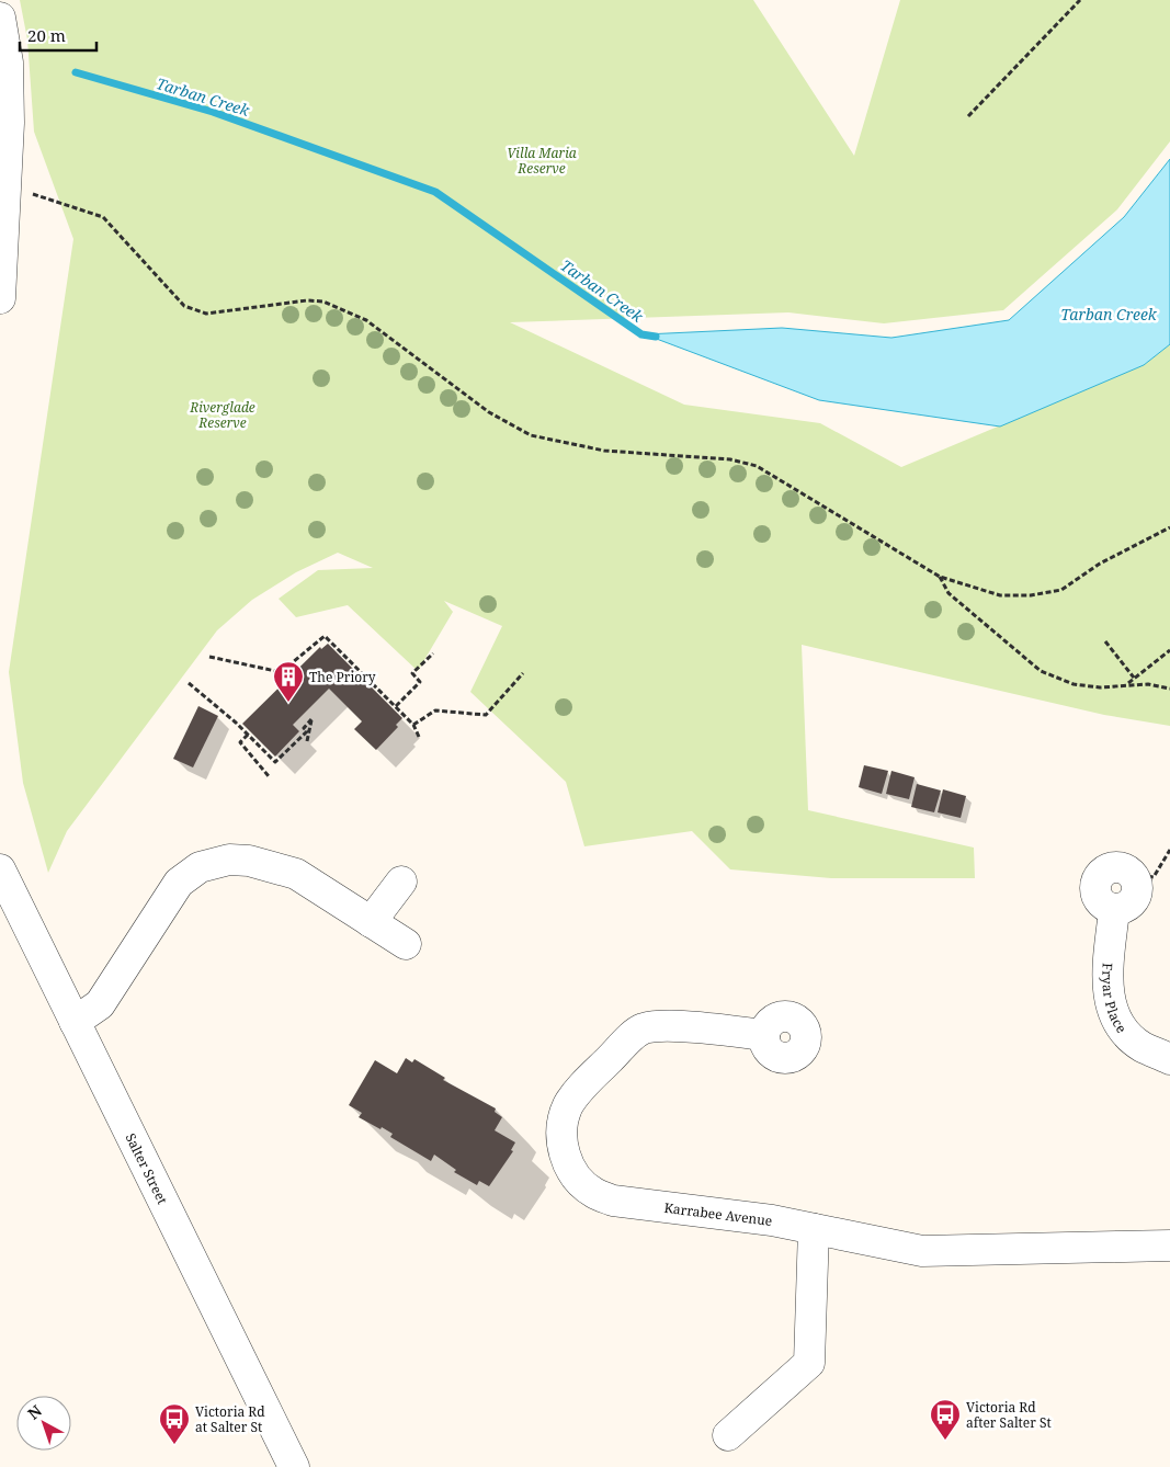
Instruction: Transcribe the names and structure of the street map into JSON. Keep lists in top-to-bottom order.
{
  "streets": {
    "street": ["Fryar Place", "Salter Street", "Karrabee Avenue"]
  },
  "water": ["Tarban Creek"],
  "parks": ["Villa Maria Reserve", "Riverglade Reserve"],
  "places": {
    "building": ["The Priory"],
    "bus stop": ["Victoria Rd after Salter St", "Victoria Rd at Salter St"]
  },
  "scale_bar": "20 m",
  "north": "top left"
}
